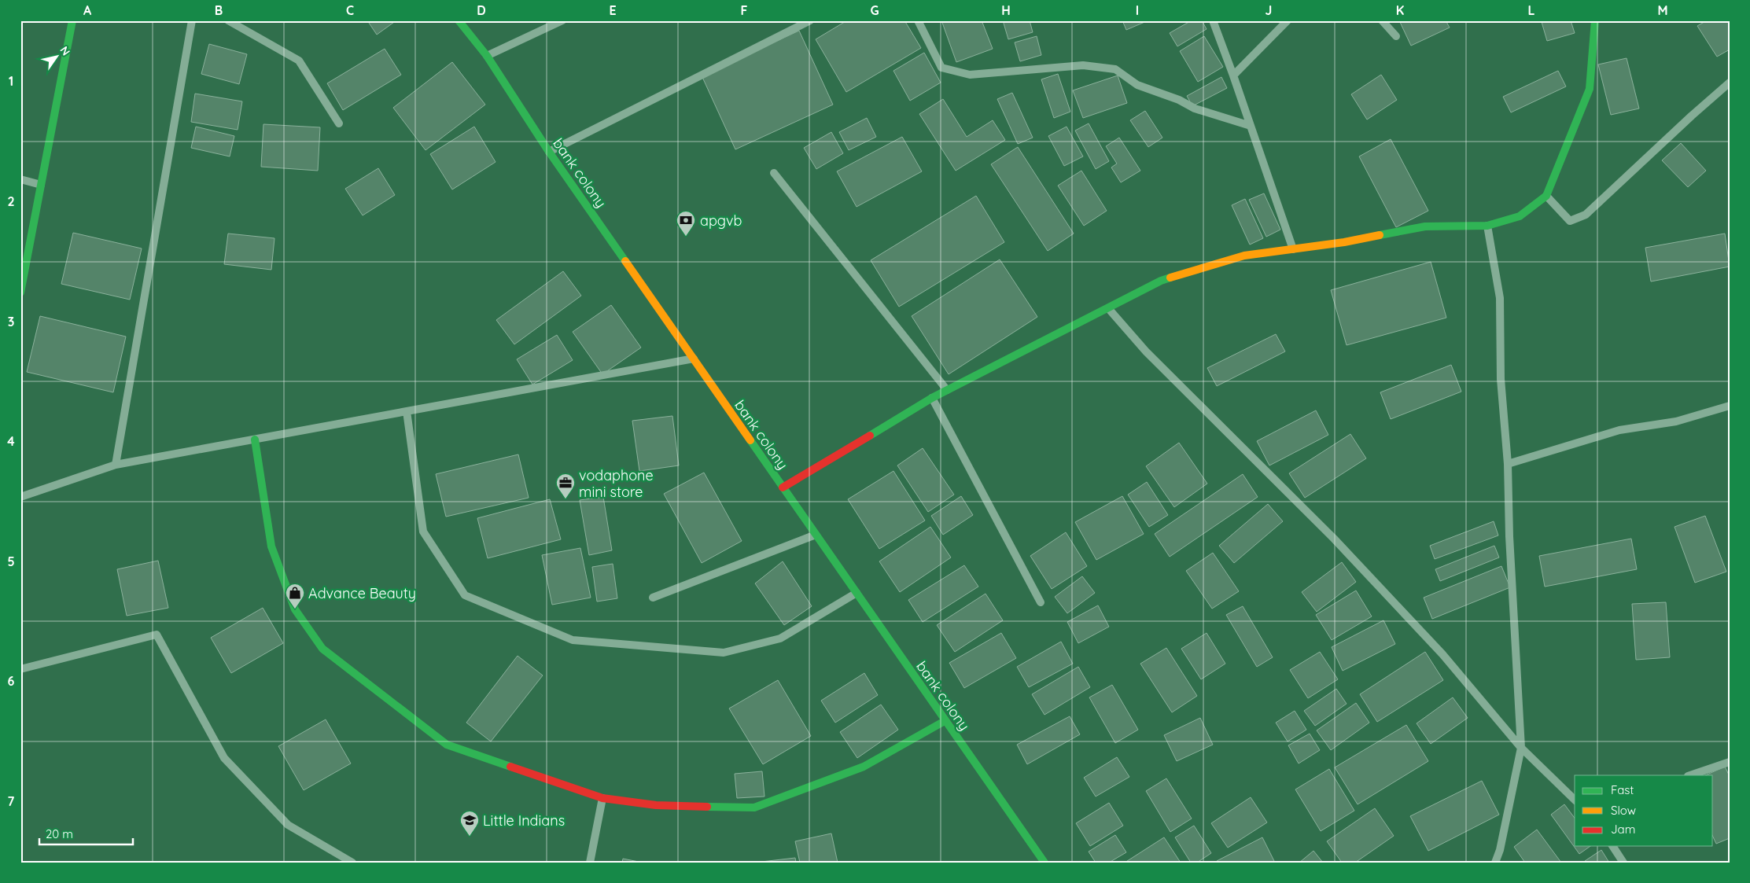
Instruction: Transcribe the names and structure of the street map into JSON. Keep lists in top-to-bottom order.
{
  "streets": {
    "street": ["bank colony"]
  },
  "places": {
    "bank": ["apgvb"],
    "office": ["vodaphone mini store"],
    "shop": ["Advance Beauty"],
    "school or university": ["Little Indians"]
  },
  "legend": ["Fast", "Slow", "Jam"],
  "scale_bar": "20 m",
  "north": "top right",
  "grid": {
    "columns": [
      "A",
      "B",
      "C",
      "D",
      "E",
      "F",
      "G",
      "H",
      "I",
      "J",
      "K",
      "L",
      "M"
    ],
    "rows": [
      "1",
      "2",
      "3",
      "4",
      "5",
      "6",
      "7"
    ]
  }
}
